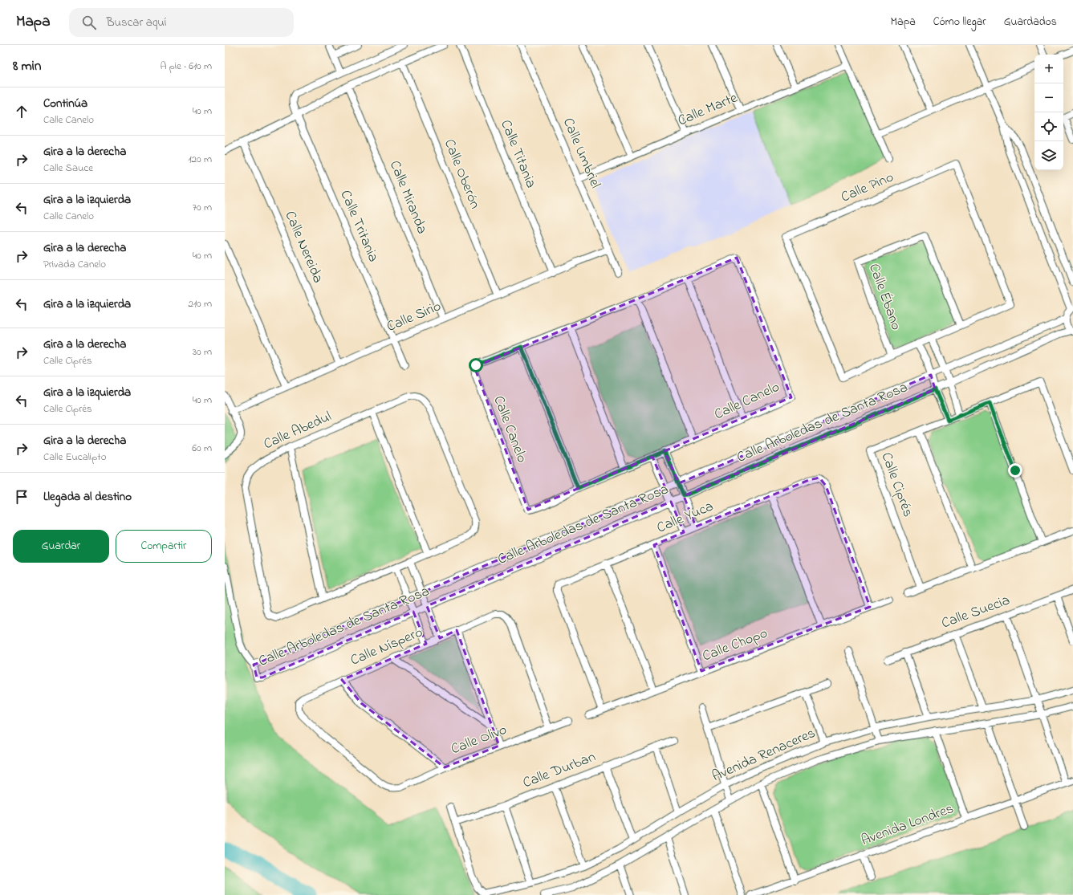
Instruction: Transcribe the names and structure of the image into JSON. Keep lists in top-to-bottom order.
{
  "streets": {
    "street": [
      "Calle Marte",
      "Calle Umbriel",
      "Calle Titania",
      "Calle Oberón",
      "Calle Pino",
      "Calle Miranda",
      "Calle Tritania",
      "Calle Nereida",
      "Calle Ébano",
      "Calle Sirio",
      "Calle Canelo",
      "Calle Arboledas de Santa Rosa",
      "Calle Abedul",
      "Calle Ciprés",
      "Calle Yuca",
      "Calle Suecia",
      "Calle Chopo",
      "Calle Níspero",
      "Calle Olivo",
      "Avenida Renaceres",
      "Calle Durban",
      "Avenida Londres"
    ]
  },
  "crossings": [
    ["Calle Marte", "Calle Umbriel"],
    ["Calle Umbriel", "Calle Sirio"],
    ["Calle Titania", "Calle Sirio"],
    ["Calle Oberón", "Calle Sirio"],
    ["Calle Pino", "Calle Ébano"],
    ["Calle Miranda", "Calle Sirio"],
    ["Calle Tritania", "Calle Sirio"],
    ["Calle Nereida", "Calle Sirio"],
    ["Calle Yuca", "Calle Chopo"],
    ["Calle Níspero", "Calle Olivo"]
  ],
  "page": {
    "header": "Mapa",
    "search": "Buscar aquí",
    "nav": ["Mapa", "Cómo llegar", "Guardados"],
    "heading": ["8 min", "A pie · 610 m"],
    "map_buttons": ["+", "−"],
    "list": [
      ["Continúa", "Calle Canelo", "40 m"],
      ["Gira a la derecha", "Calle Sauce", "120 m"],
      ["Gira a la izquierda", "Calle Canelo", "70 m"],
      ["Gira a la derecha", "Privada Canelo", "40 m"],
      ["Gira a la izquierda", "210 m"],
      ["Gira a la derecha", "Calle Ciprés", "30 m"],
      ["Gira a la izquierda", "Calle Ciprés", "40 m"],
      ["Gira a la derecha", "Calle Eucalipto", "60 m"],
      "Llegada al destino"
    ],
    "buttons": ["Guardar", "Compartir"]
  }
}
